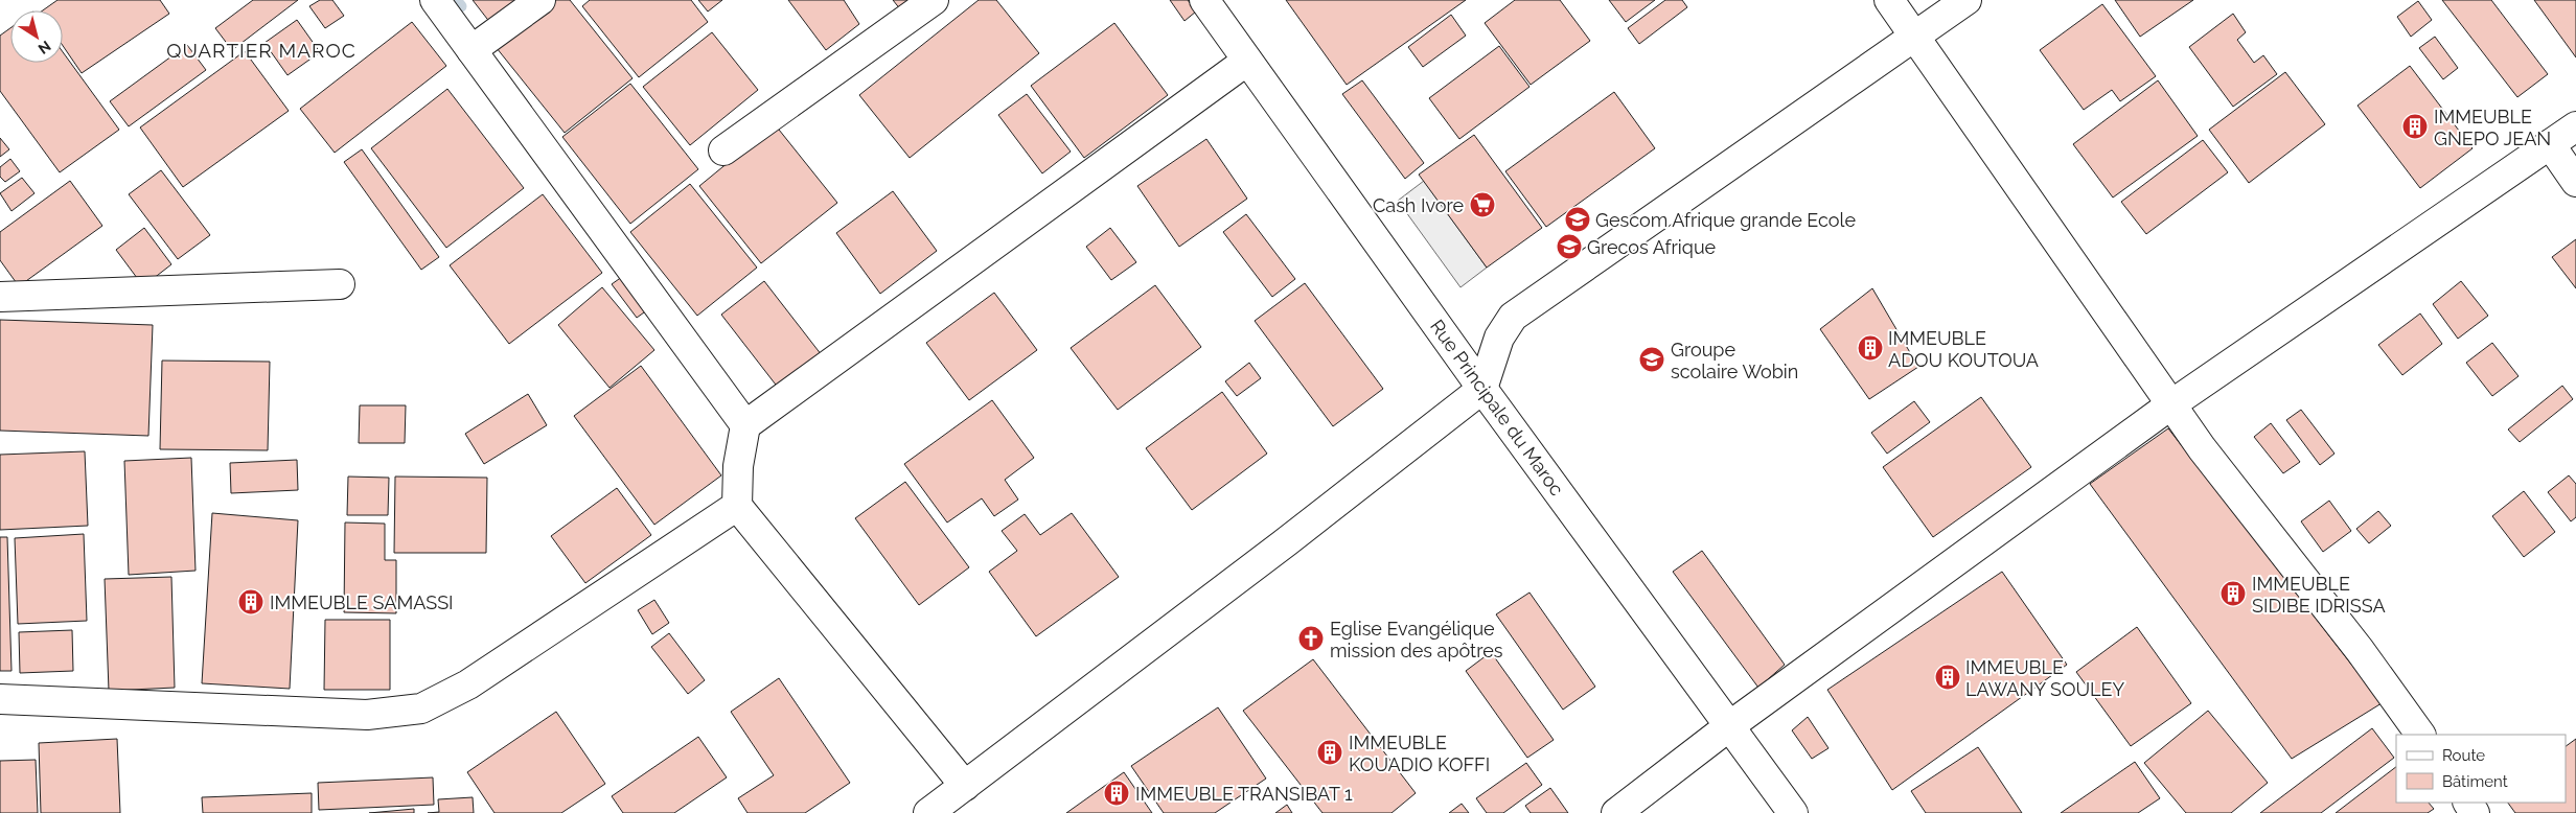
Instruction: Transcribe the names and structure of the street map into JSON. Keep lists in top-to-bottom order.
{
  "streets": {
    "street": ["Rue Principale du Maroc"]
  },
  "districts": ["QUARTIER MAROC"],
  "places": {
    "building": [
      "IMMEUBLE GNEPO JEAN",
      "IMMEUBLE ADOU KOUTOUA",
      "IMMEUBLE SIDIBE IDRISSA",
      "IMMEUBLE SAMASSI",
      "IMMEUBLE LAWANY SOULEY",
      "IMMEUBLE KOUADIO KOFFI",
      "IMMEUBLE TRANSIBAT 1"
    ],
    "supermarket": ["Cash Ivore"],
    "school or university": ["Gescom Afrique grande Ecole", "Grecos Afrique", "Groupe scolaire Wobin"],
    "church": ["Eglise Evangélique mission des apôtres"]
  },
  "legend": ["Route", "Bâtiment"],
  "north": "bottom right"
}
